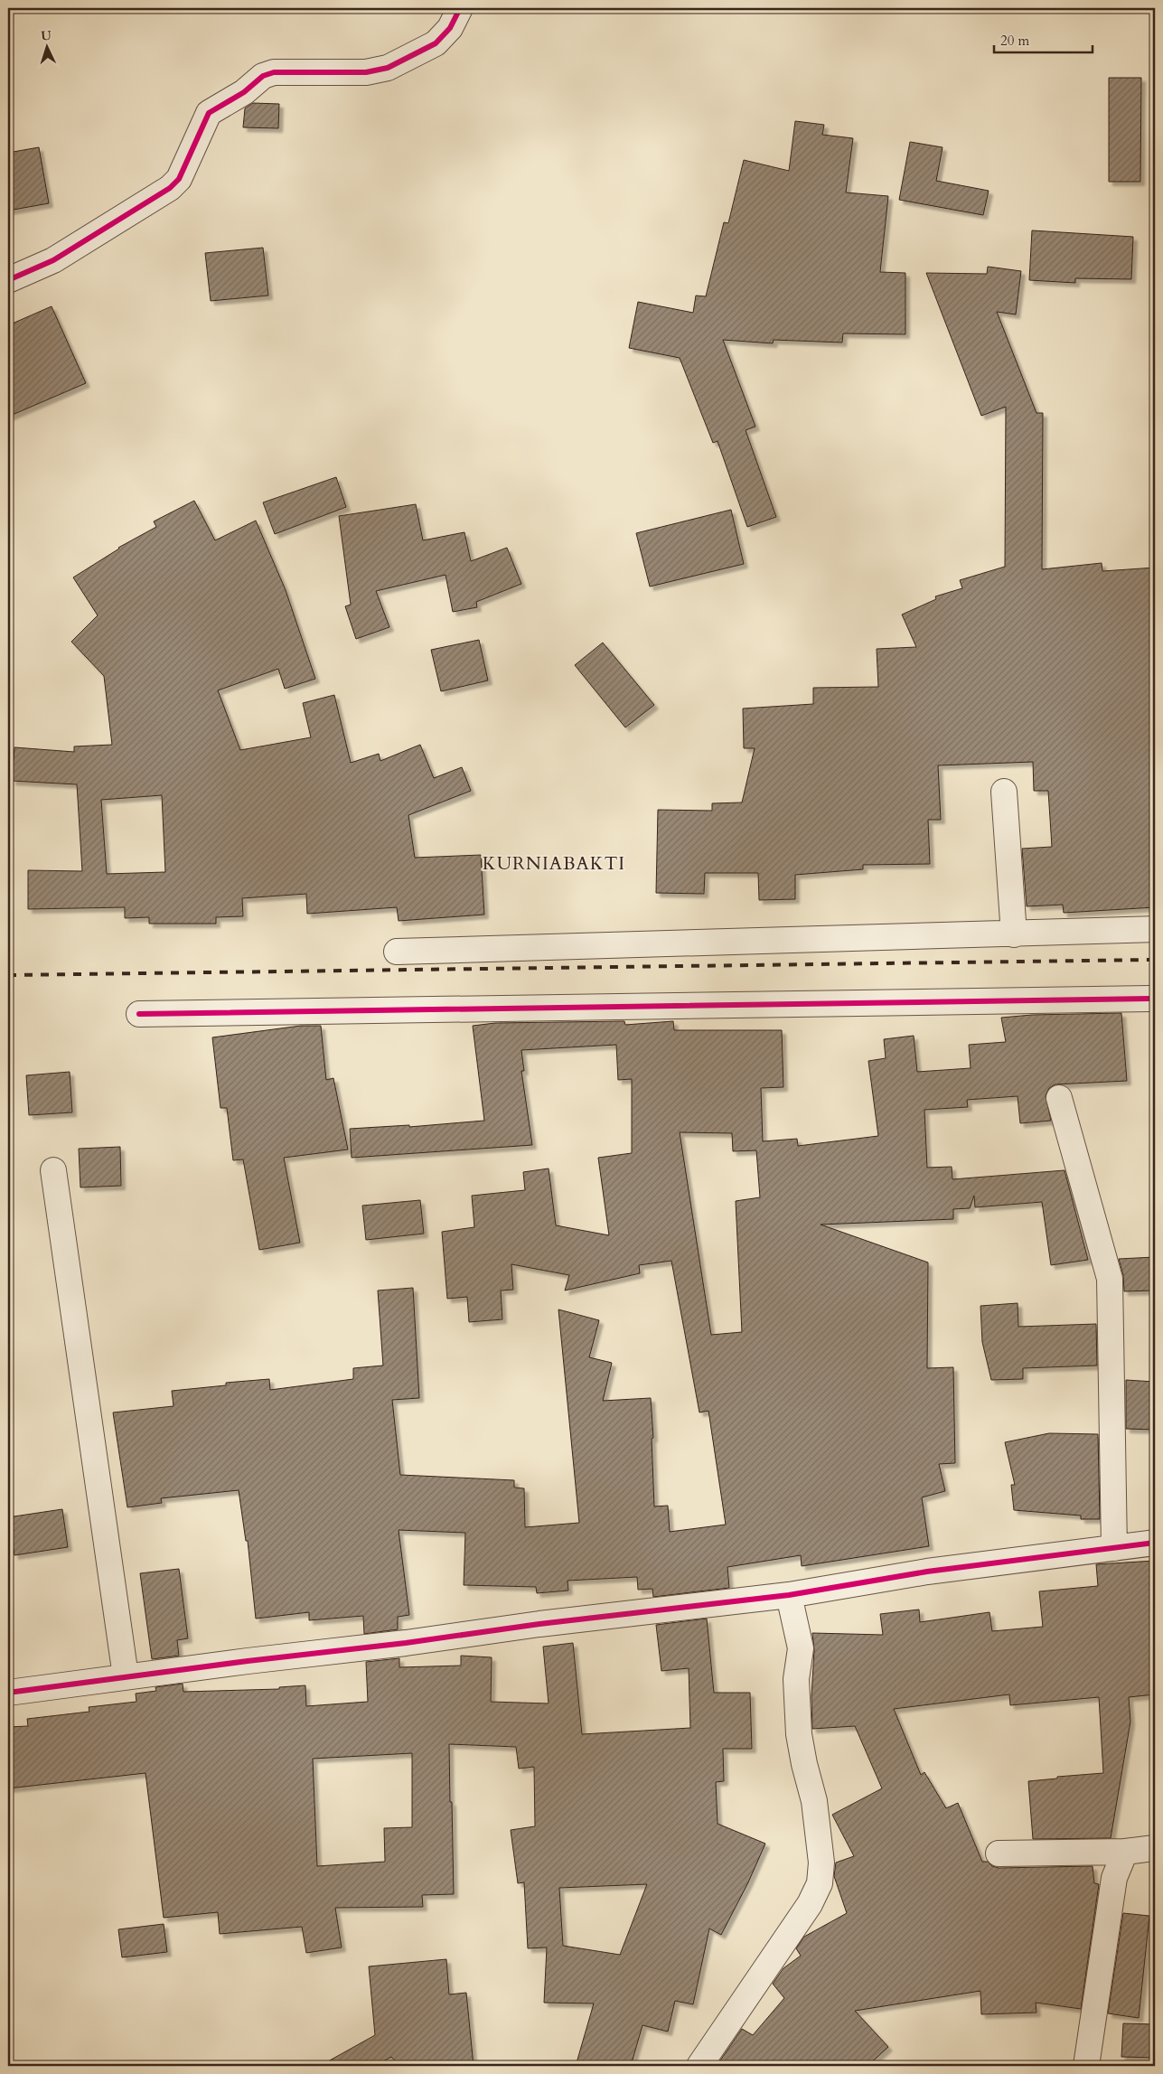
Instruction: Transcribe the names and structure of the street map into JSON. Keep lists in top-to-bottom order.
{
  "districts": ["KURNIABAKTI"],
  "scale_bar": "20 m",
  "north": "top"
}
